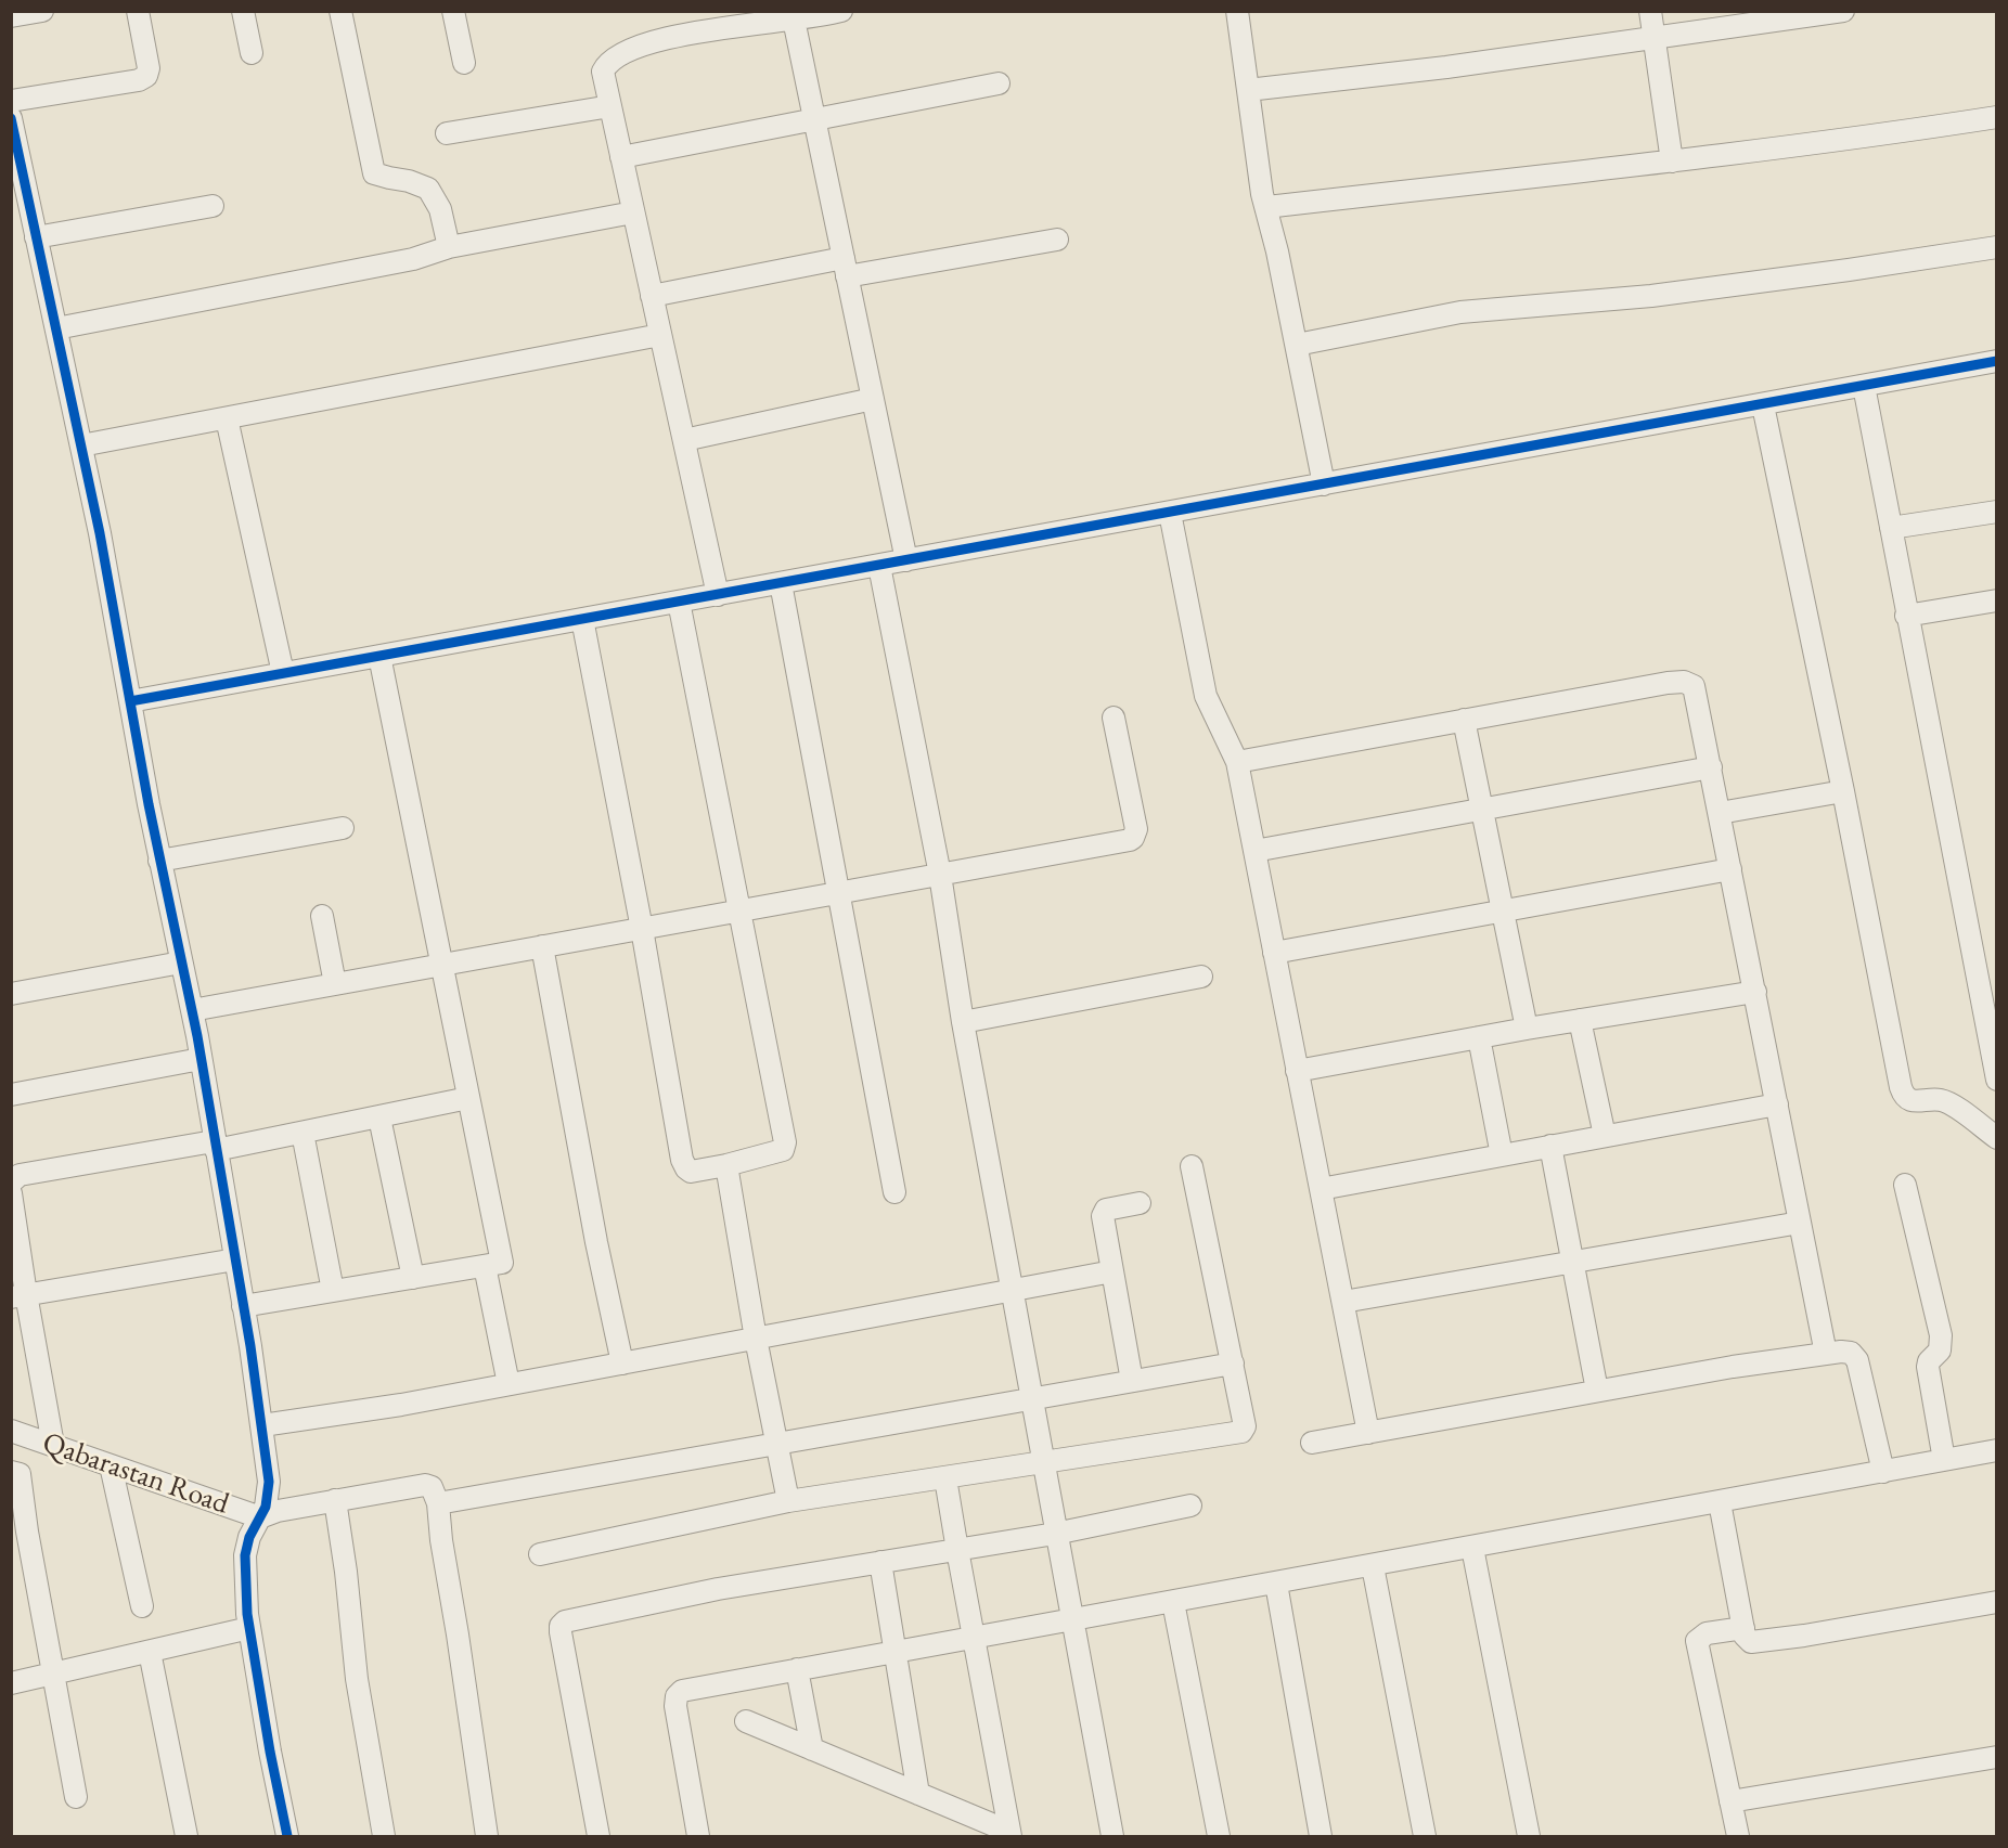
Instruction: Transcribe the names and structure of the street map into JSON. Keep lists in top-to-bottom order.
{
  "streets": {
    "street": ["Qabarastan Road"]
  }
}
